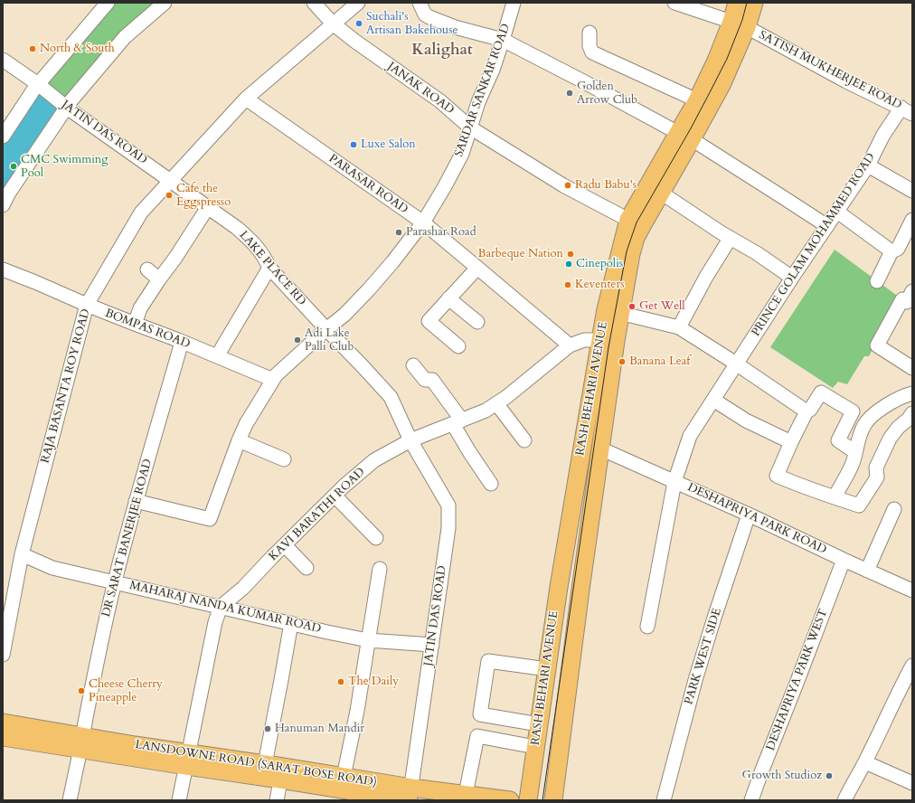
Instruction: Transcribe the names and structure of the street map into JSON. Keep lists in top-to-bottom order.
{
  "streets": {
    "main road": ["RASH BEHARI AVENUE", "LANSDOWNE ROAD (SARAT BOSE ROAD)"],
    "street": [
      "SATISH MUKHERJEE ROAD",
      "JANAK ROAD",
      "SARDAR SANKAR ROAD",
      "JATIN DAS ROAD",
      "PARASAR ROAD",
      "PRINCE GOLAM MOHAMMED ROAD",
      "LAKE PLACE RD",
      "BOMPAS ROAD",
      "RAJA BASANTA ROY ROAD",
      "KAVI BARATHI ROAD",
      "DESHAPRIYA PARK ROAD",
      "DR SARAT BANERJEE ROAD",
      "MAHARAJ NANDA KUMAR ROAD",
      "PARK WEST SIDE",
      "DESHAPRIYA PARK WEST"
    ]
  },
  "crossings": [
    ["SATISH MUKHERJEE ROAD", "PRINCE GOLAM MOHAMMED ROAD"],
    ["SATISH MUKHERJEE ROAD", "RASH BEHARI AVENUE"],
    ["JANAK ROAD", "SARDAR SANKAR ROAD"],
    ["JANAK ROAD", "RAJA BASANTA ROY ROAD"],
    ["JANAK ROAD", "RASH BEHARI AVENUE"],
    ["SARDAR SANKAR ROAD", "PARASAR ROAD"],
    ["SARDAR SANKAR ROAD", "LAKE PLACE RD"],
    ["SARDAR SANKAR ROAD", "BOMPAS ROAD"],
    ["SARDAR SANKAR ROAD", "DR SARAT BANERJEE ROAD"],
    ["JATIN DAS ROAD", "LAKE PLACE RD"],
    ["JATIN DAS ROAD", "RAJA BASANTA ROY ROAD"],
    ["JATIN DAS ROAD", "KAVI BARATHI ROAD"],
    ["JATIN DAS ROAD", "MAHARAJ NANDA KUMAR ROAD"],
    ["JATIN DAS ROAD", "LANSDOWNE ROAD (SARAT BOSE ROAD)"],
    ["PARASAR ROAD", "RAJA BASANTA ROY ROAD"],
    ["PARASAR ROAD", "KAVI BARATHI ROAD"],
    ["LAKE PLACE RD", "RAJA BASANTA ROY ROAD"],
    ["LAKE PLACE RD", "KAVI BARATHI ROAD"],
    ["BOMPAS ROAD", "RAJA BASANTA ROY ROAD"],
    ["BOMPAS ROAD", "DR SARAT BANERJEE ROAD"],
    ["RAJA BASANTA ROY ROAD", "MAHARAJ NANDA KUMAR ROAD"],
    ["RASH BEHARI AVENUE", "KAVI BARATHI ROAD"],
    ["RASH BEHARI AVENUE", "DESHAPRIYA PARK ROAD"],
    ["KAVI BARATHI ROAD", "MAHARAJ NANDA KUMAR ROAD"],
    ["DESHAPRIYA PARK ROAD", "PARK WEST SIDE"],
    ["DESHAPRIYA PARK ROAD", "DESHAPRIYA PARK WEST"],
    ["DR SARAT BANERJEE ROAD", "MAHARAJ NANDA KUMAR ROAD"]
  ],
  "districts": ["Kalighat"],
  "places": [
    "Suchali's Artisan Bakehouse",
    "North & South",
    "Golden Arrow Club",
    "Luxe Salon",
    "CMC Swimming Pool",
    "Radu Babu's",
    "Cafe the Eggspresso",
    "Parashar Road",
    "Barbeque Nation",
    "Cinepolis",
    "Keventers",
    "Get Well",
    "Adi Lake Palli Club",
    "Banana Leaf",
    "The Daily",
    "Cheese Cherry Pineapple",
    "Hanuman Mandir",
    "Growth Studioz"
  ]
}
